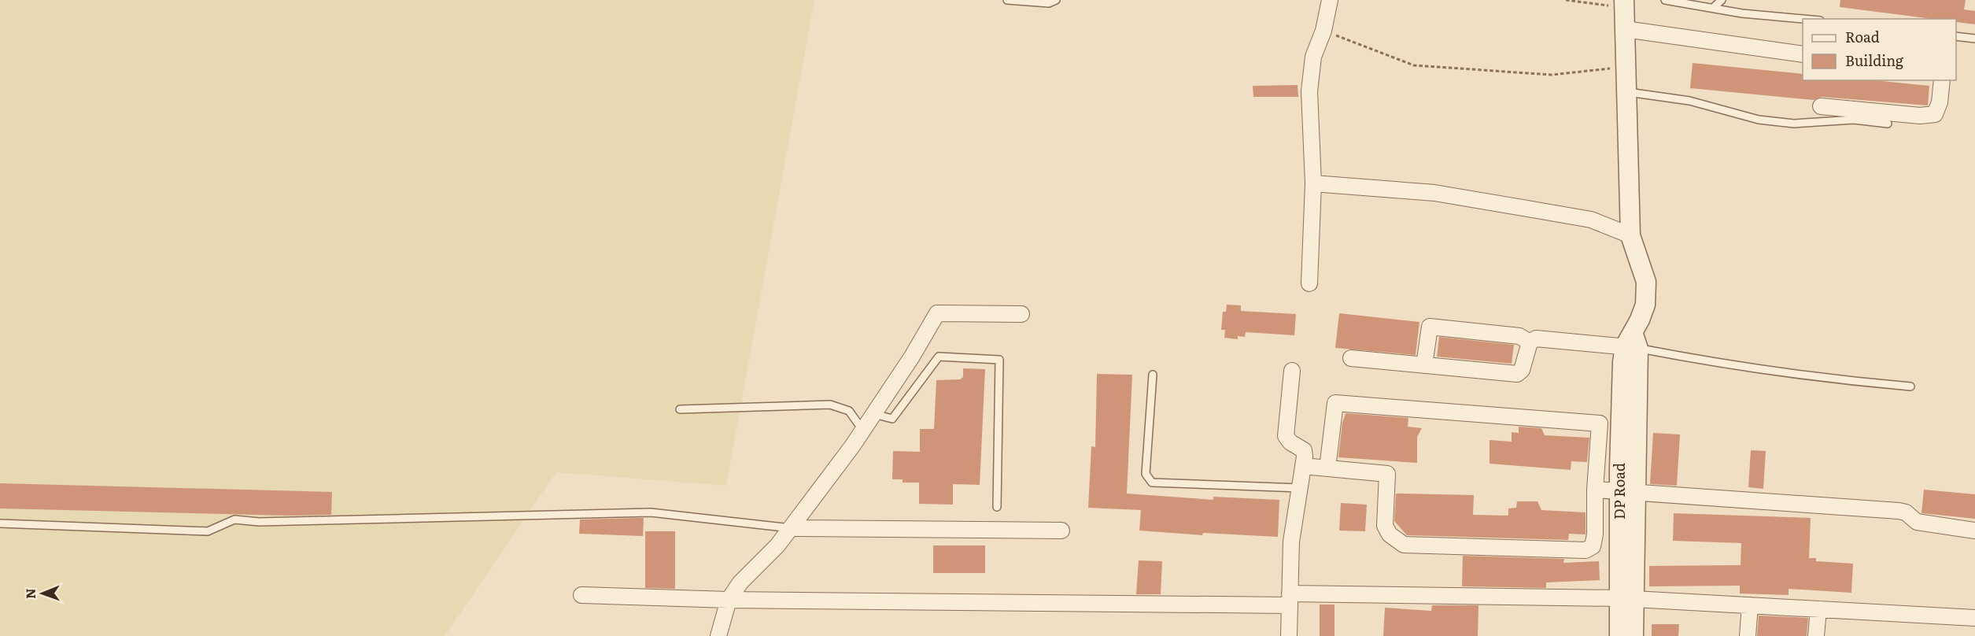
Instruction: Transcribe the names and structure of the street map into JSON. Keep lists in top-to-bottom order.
{
  "streets": {
    "street": ["DP Road"]
  },
  "legend": ["Road", "Building"],
  "north": "left"
}
